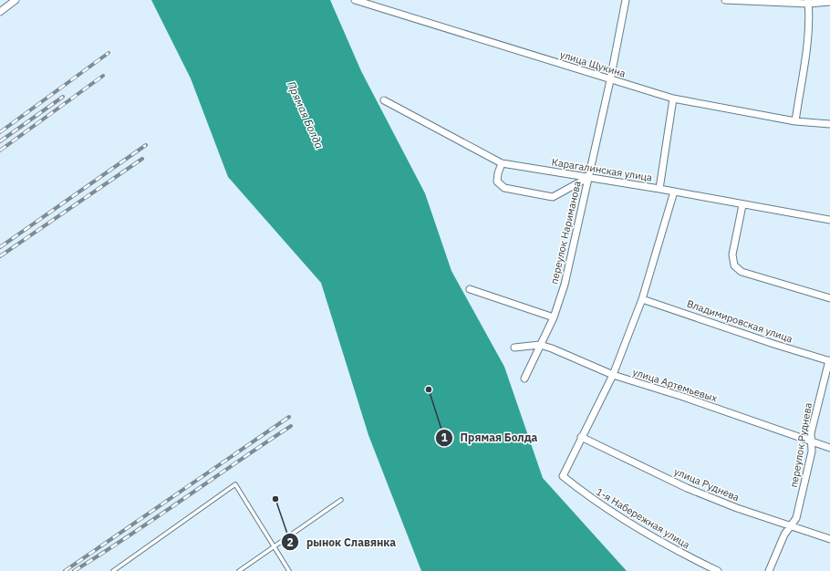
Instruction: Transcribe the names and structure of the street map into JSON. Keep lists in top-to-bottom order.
{
  "streets": {
    "street": [
      "улица Щукина",
      "Карагалинская улица",
      "переулок Нариманова",
      "Владимировская улица",
      "улица Артемьевых",
      "переулок Руднева",
      "улица Руднева",
      "1-я Набережная улица"
    ]
  },
  "crossings": [
    ["улица Щукина", "переулок Нариманова"],
    ["Карагалинская улица", "переулок Нариманова"],
    ["переулок Нариманова", "улица Артемьевых"],
    ["Владимировская улица", "переулок Руднева"],
    ["улица Артемьевых", "переулок Руднева"],
    ["переулок Руднева", "улица Руднева"],
    ["улица Руднева", "1-я Набережная улица"]
  ],
  "water": ["Прямая Болда"],
  "places": ["Прямая Болда", "рынок Славянка"]
}
